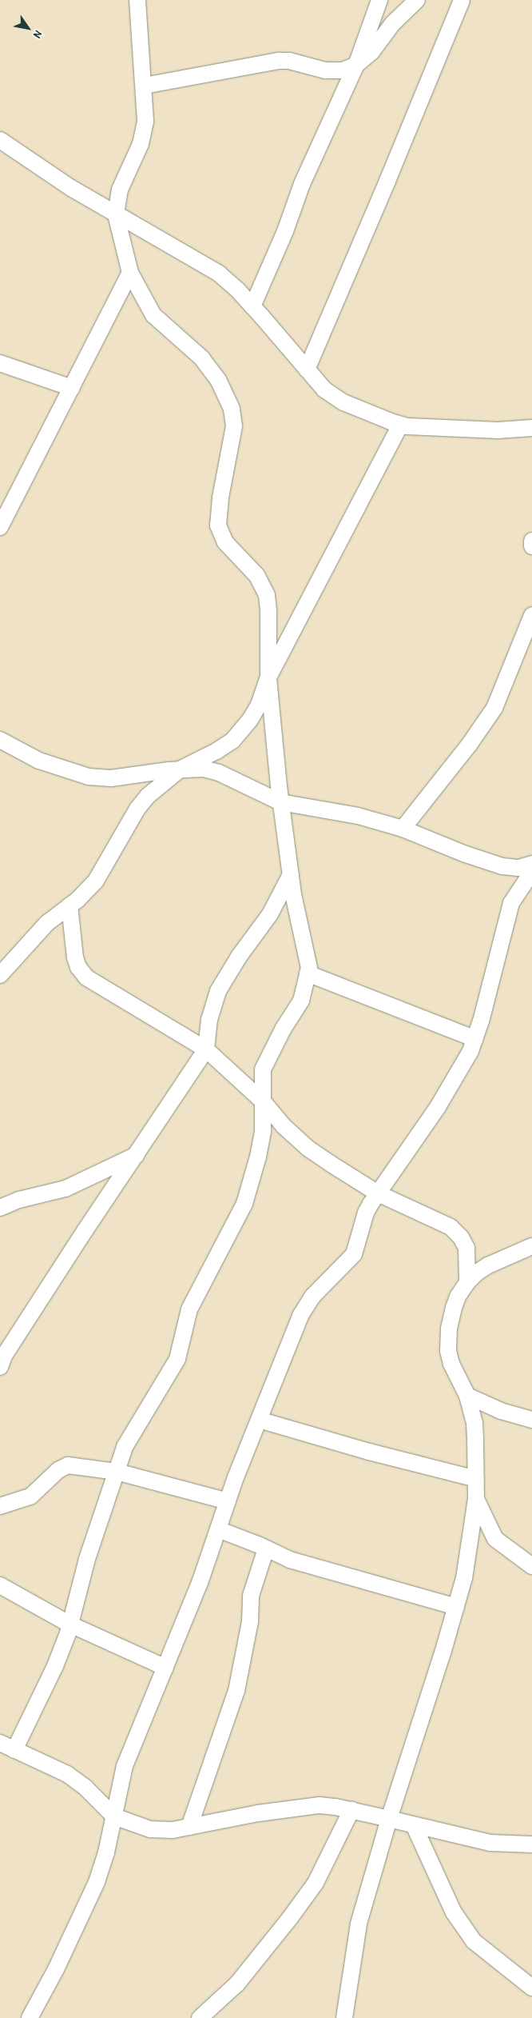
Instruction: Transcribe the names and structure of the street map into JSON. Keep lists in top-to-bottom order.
{
  "north": "bottom right"
}
